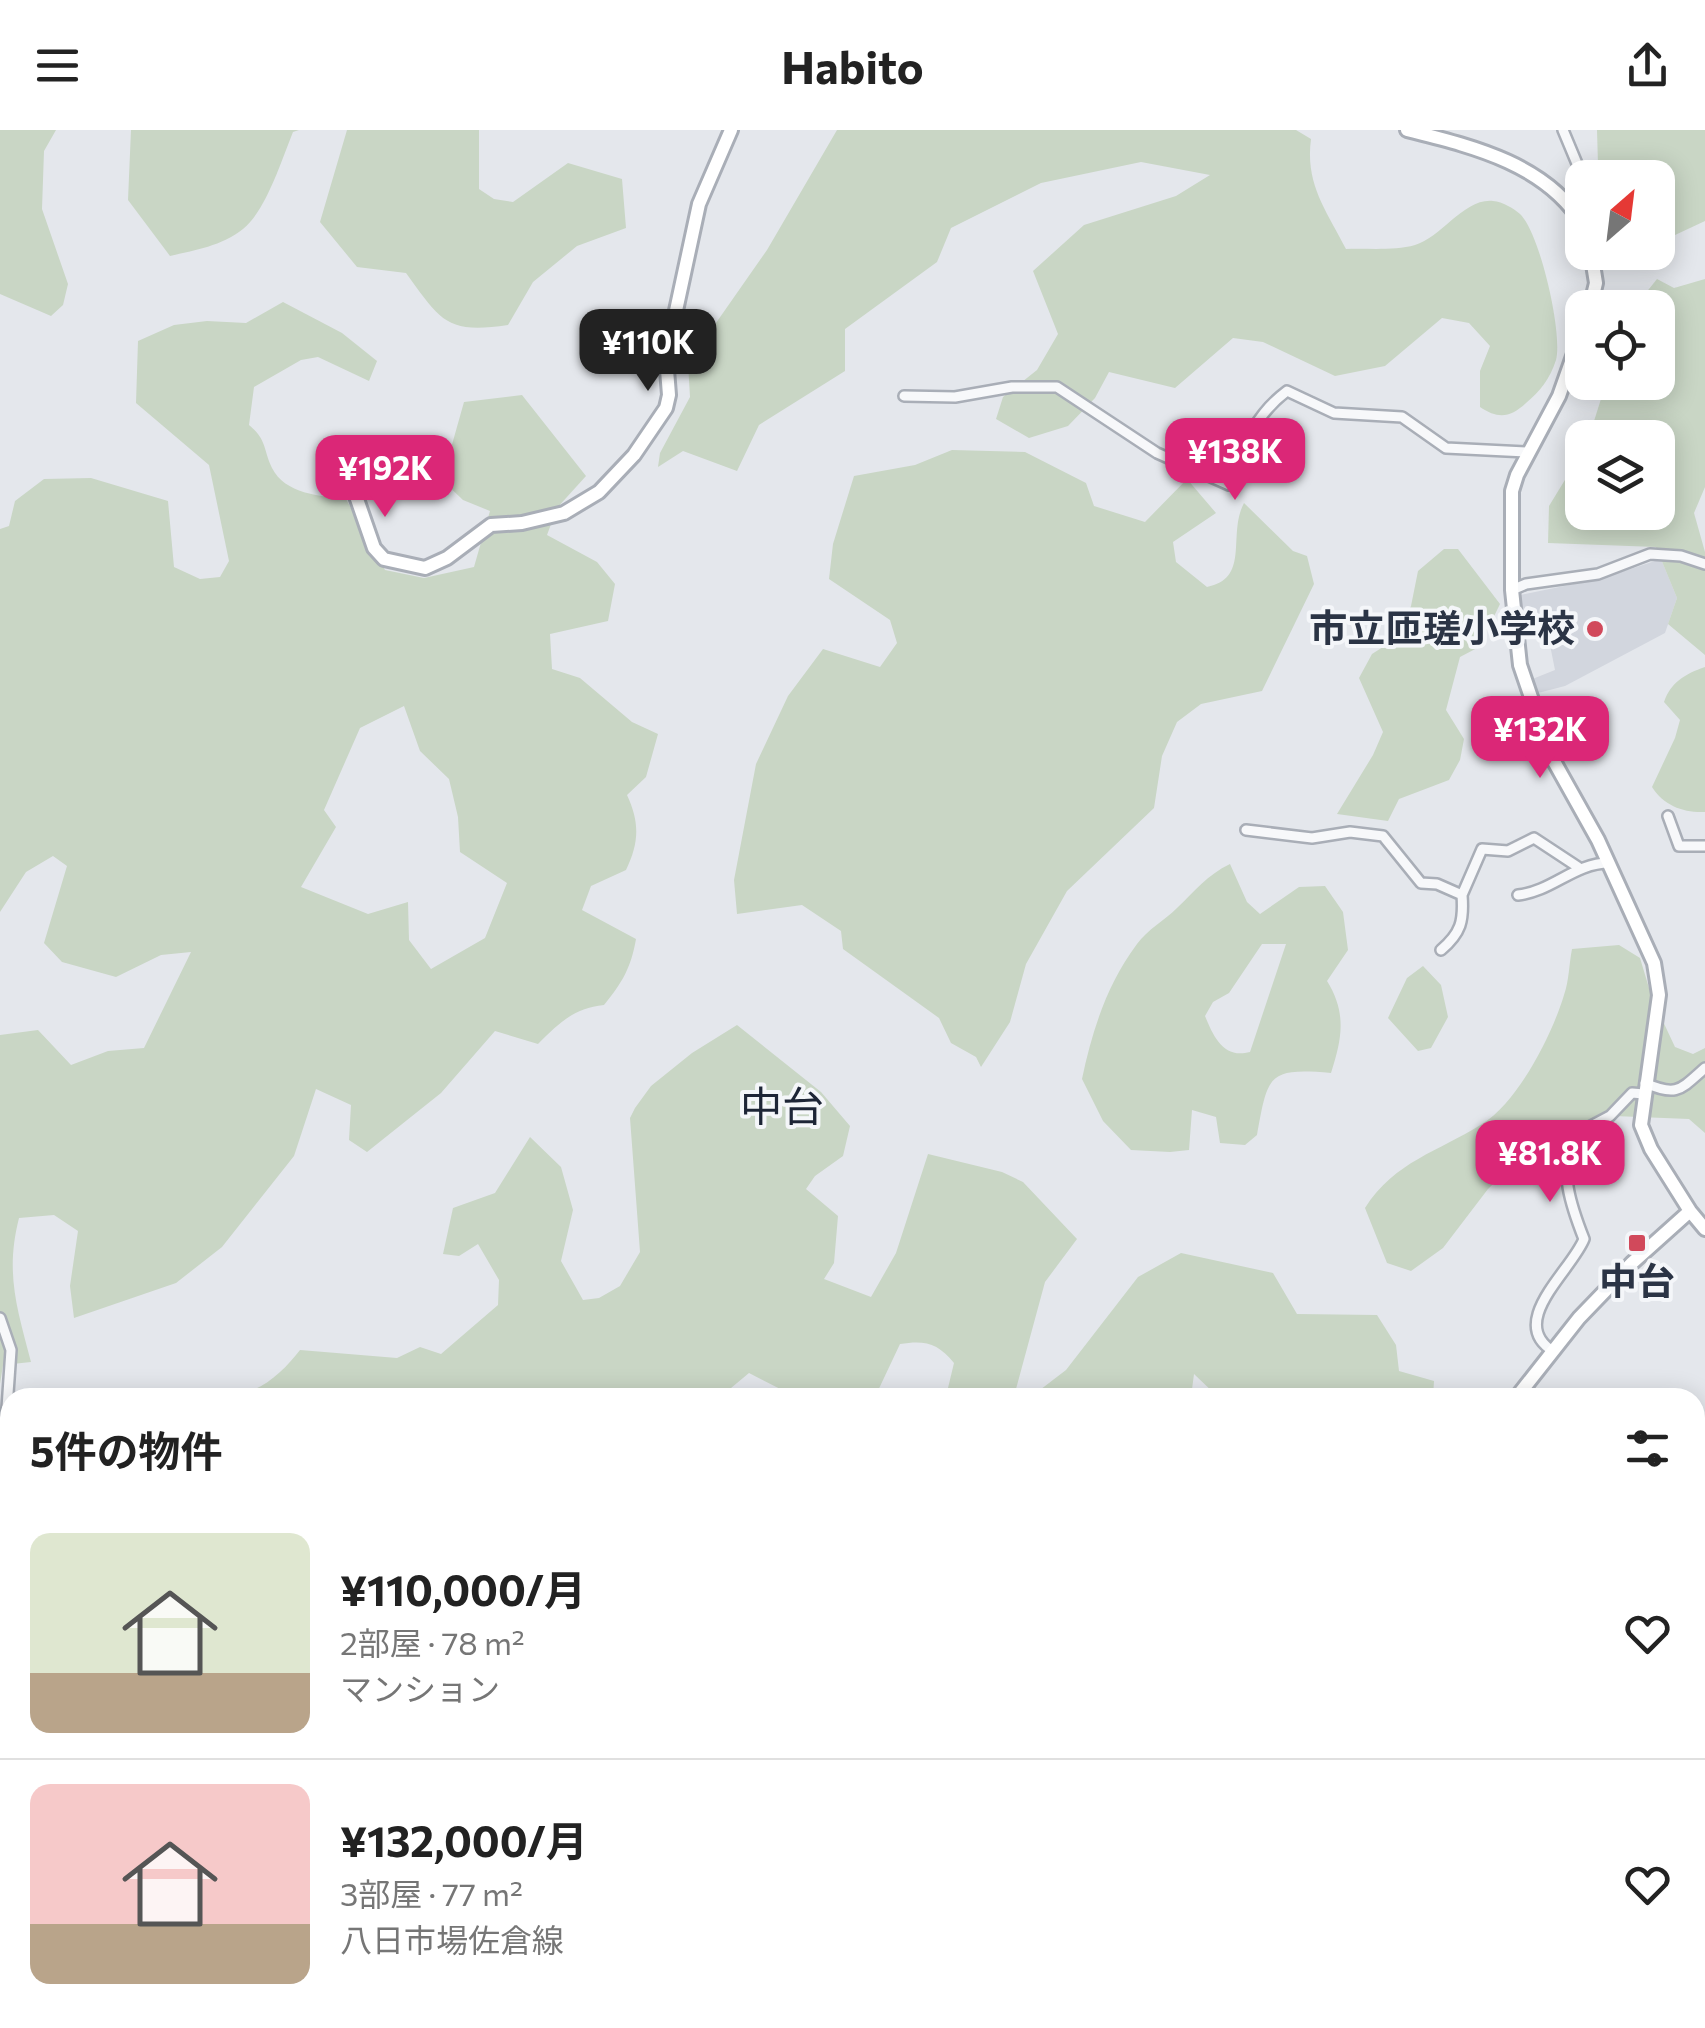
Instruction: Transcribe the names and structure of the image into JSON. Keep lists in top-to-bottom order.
{
  "districts": ["中台"],
  "places": {
    "other": ["市立匝瑳小学校"],
    "transit": ["中台"]
  },
  "north": "top right",
  "page": {
    "header": "Habito",
    "price": [
      "¥110K",
      "¥138K",
      "¥192K",
      "¥132K",
      "¥81.8K"
    ],
    "heading": "5件の物件",
    "list": [
      {
        "name": "¥110,000/月",
        "note": "2部屋 · 78 m² · マンション"
      },
      {
        "name": "¥132,000/月",
        "note": "3部屋 · 77 m² · 八日市場佐倉線"
      }
    ]
  }
}
